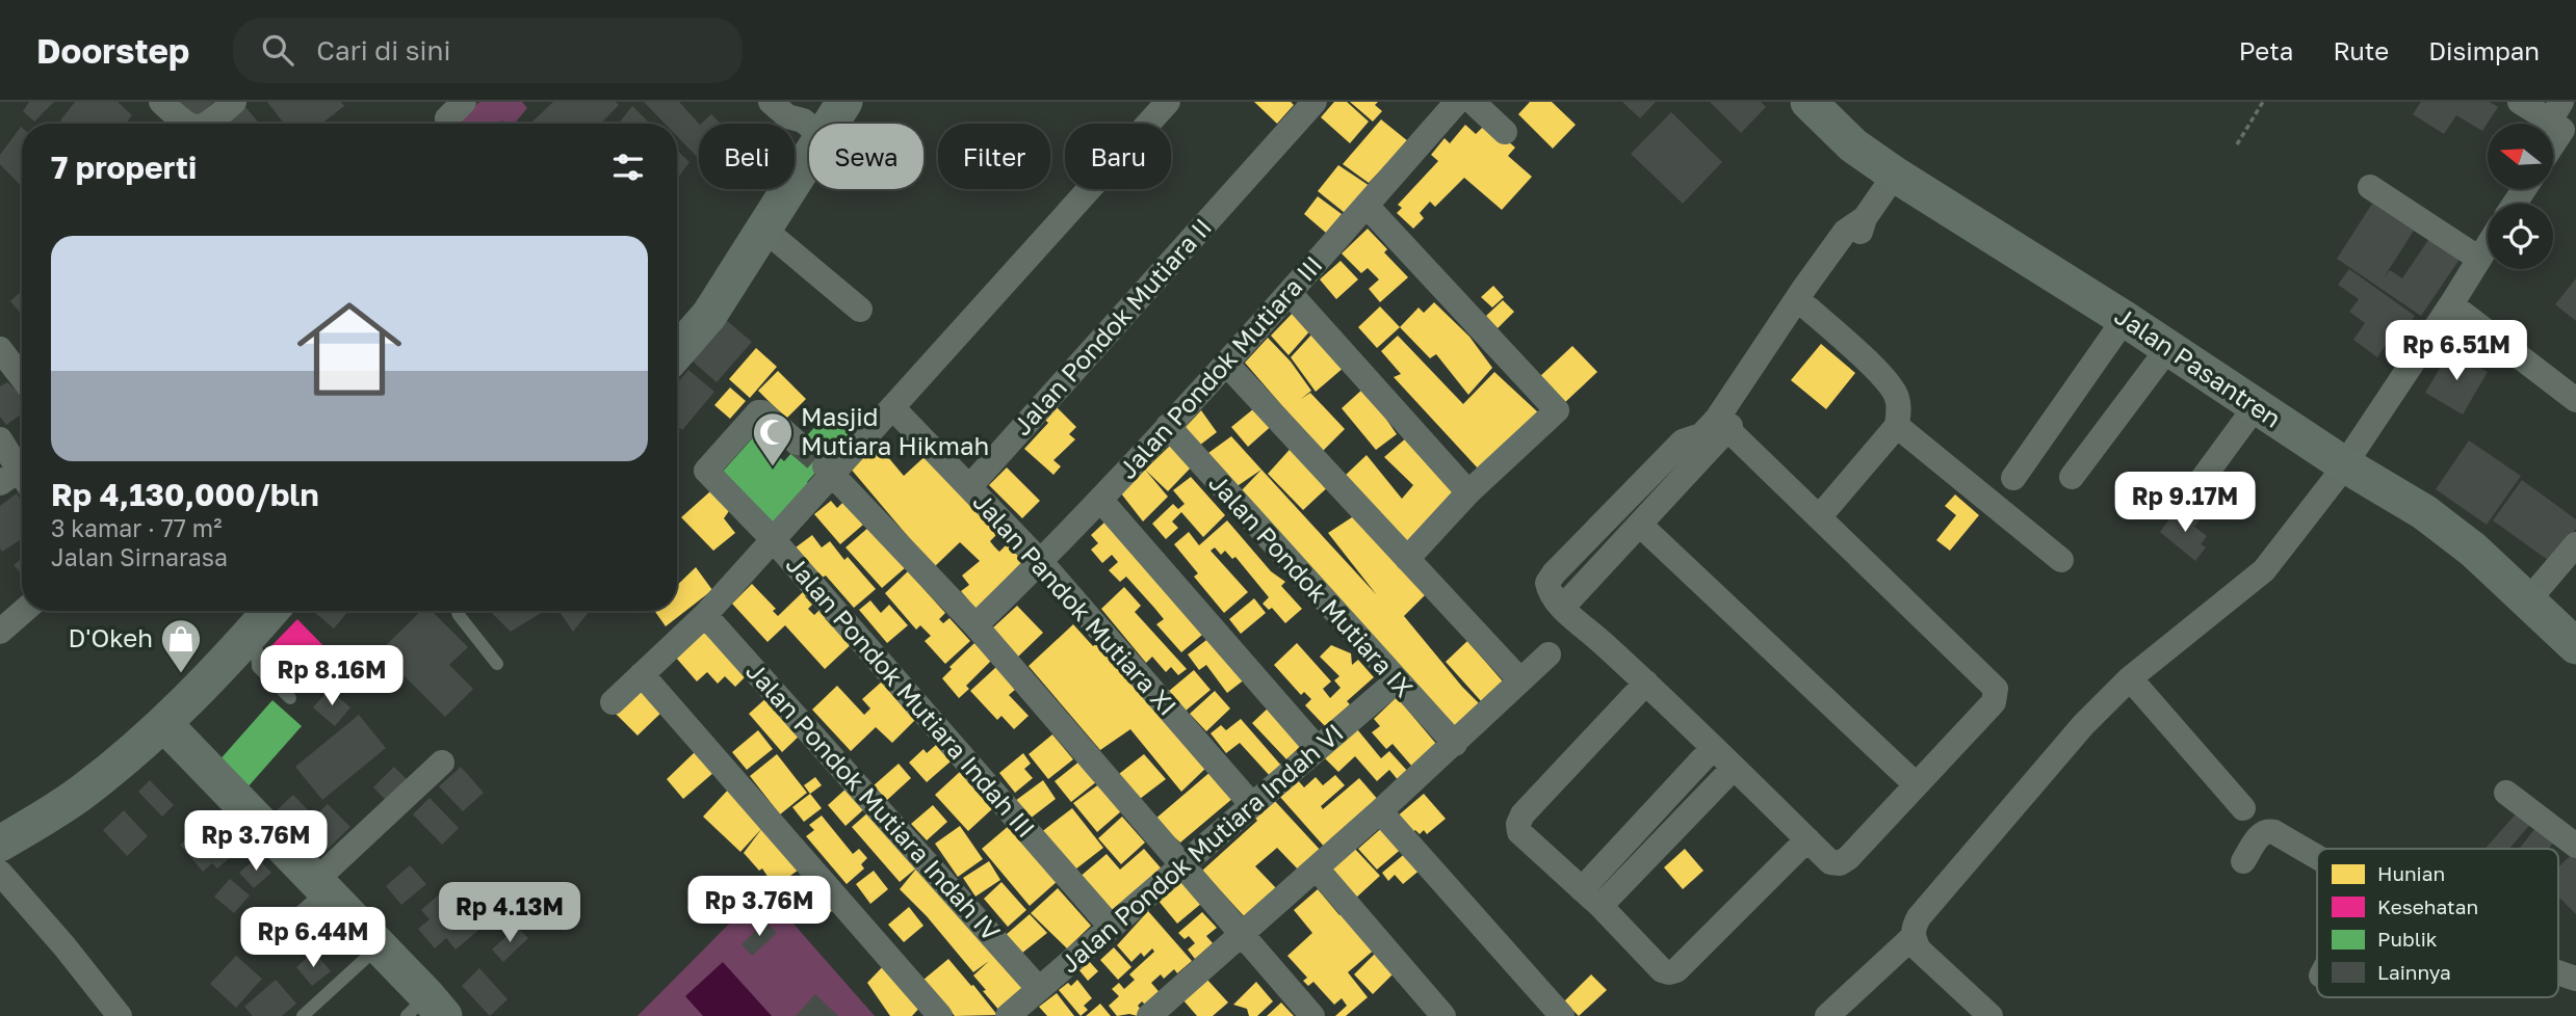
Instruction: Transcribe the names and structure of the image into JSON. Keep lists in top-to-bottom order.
{
  "streets": {
    "main road": ["Jalan Pasantren"],
    "street": [
      "Jalan Pondok Mutiara II",
      "Jalan Pondok Mutiara III",
      "Jalan Pondok Mutiara IX",
      "Jalan Pandok Mutiara XI",
      "Jalan Pondok Mutiara Indah III",
      "Jalan Pondok Mutiara Indah IV",
      "Jalan Pondok Mutiara Indah VI"
    ]
  },
  "crossings": [
    ["Jalan Pondok Mutiara II", "Jalan Pandok Mutiara XI"],
    ["Jalan Pondok Mutiara III", "Jalan Pondok Mutiara IX"],
    ["Jalan Pondok Mutiara III", "Jalan Pandok Mutiara XI"],
    ["Jalan Pondok Mutiara IX", "Jalan Pondok Mutiara Indah VI"],
    ["Jalan Pandok Mutiara XI", "Jalan Pondok Mutiara Indah VI"],
    ["Jalan Pondok Mutiara Indah III", "Jalan Pondok Mutiara Indah VI"],
    ["Jalan Pondok Mutiara Indah IV", "Jalan Pondok Mutiara Indah VI"]
  ],
  "places": {
    "mosque": ["Masjid Mutiara Hikmah"],
    "shop": ["D'Okeh"]
  },
  "legend": [
    "Hunian",
    "Kesehatan",
    "Publik",
    "Lainnya"
  ],
  "north": "left",
  "page": {
    "header": "Doorstep",
    "search": "Cari di sini",
    "nav": ["Peta", "Rute", "Disimpan"],
    "chip": [
      "Beli",
      "Sewa",
      "Filter",
      "Baru"
    ],
    "heading": "7 properti",
    "list": [
      {
        "name": "Rp 4,130,000/bln",
        "note": "3 kamar · 77 m² · Jalan Sirnarasa"
      }
    ],
    "price": [
      "Rp 6.51M",
      "Rp 9.17M",
      "Rp 8.16M",
      "Rp 3.76M",
      "Rp 3.76M",
      "Rp 4.13M",
      "Rp 6.44M"
    ]
  }
}
